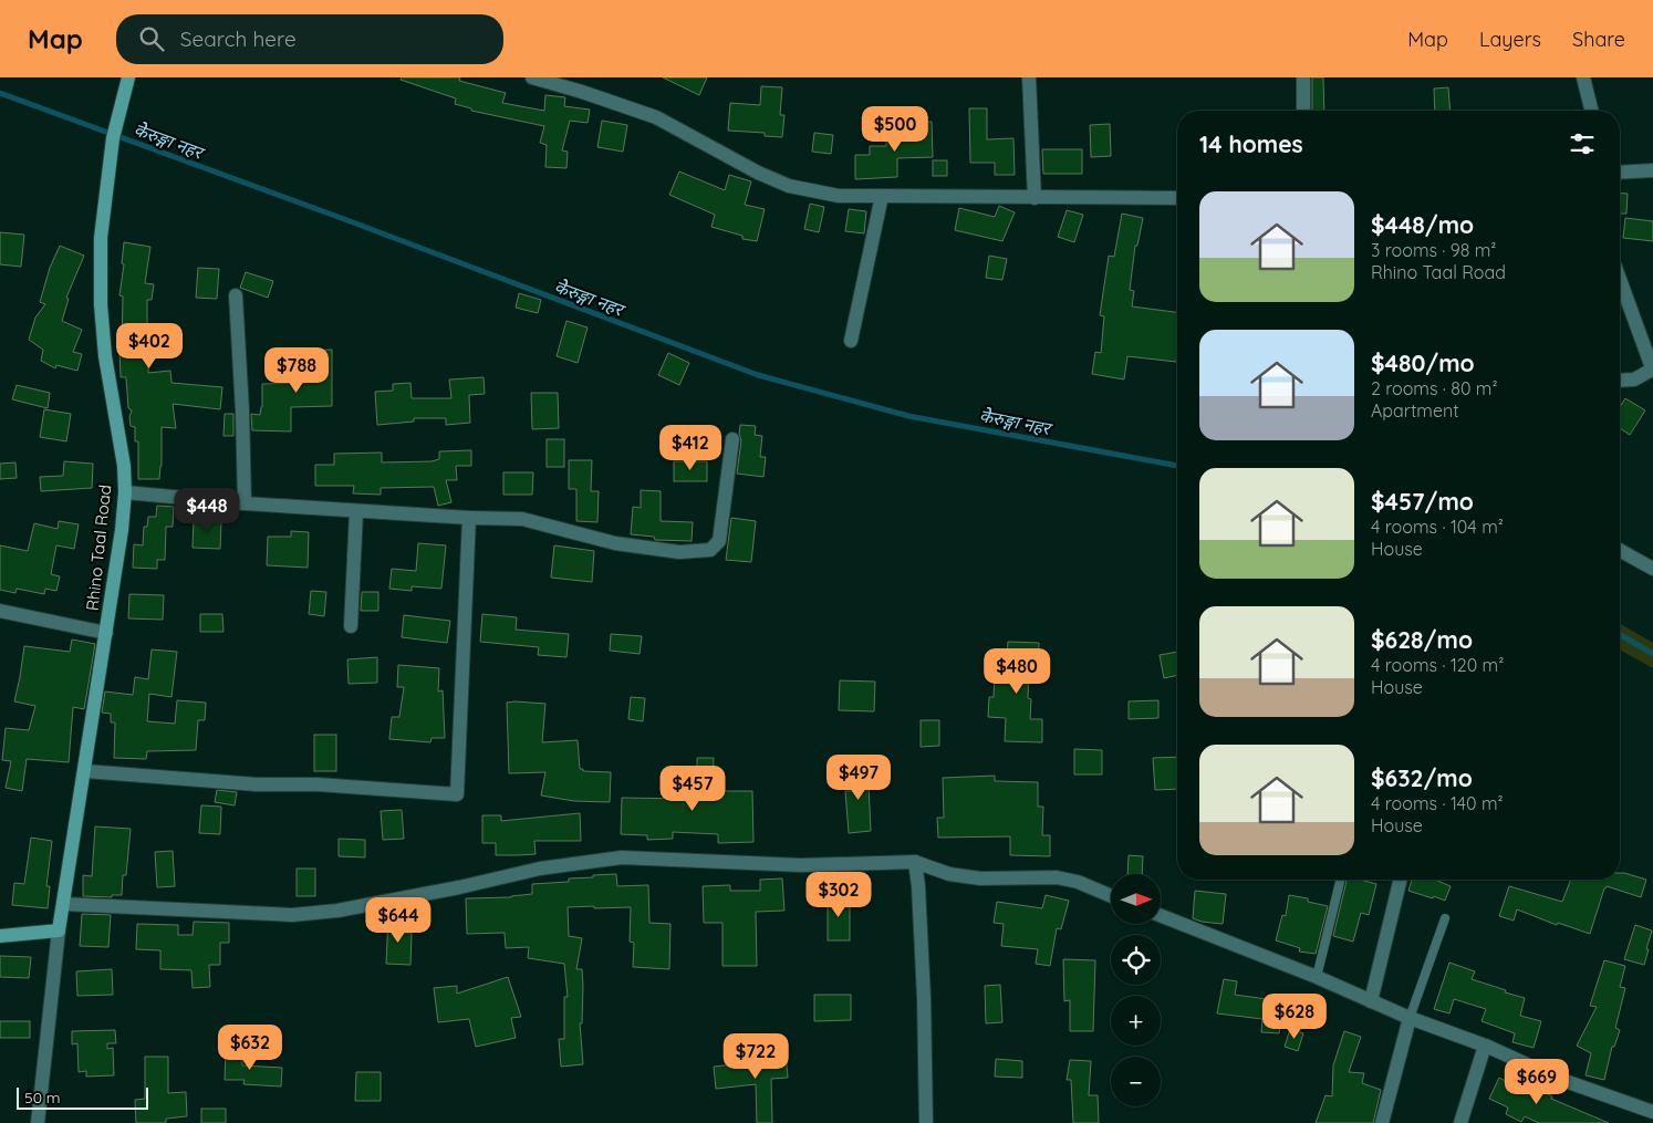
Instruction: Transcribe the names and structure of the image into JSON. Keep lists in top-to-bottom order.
{
  "streets": {
    "street": ["Rhino Taal Road"]
  },
  "water": ["केेरुङ्गा नहर"],
  "scale_bar": "50 m",
  "north": "right",
  "page": {
    "header": "Map",
    "search": "Search here",
    "nav": ["Map", "Layers", "Share"],
    "price": [
      "$500",
      "$402",
      "$788",
      "$412",
      "$448",
      "$480",
      "$497",
      "$457",
      "$302",
      "$644",
      "$628",
      "$632",
      "$722",
      "$669"
    ],
    "heading": "14 homes",
    "list": [
      {
        "name": "$448/mo",
        "note": "3 rooms · 98 m² · Rhino Taal Road"
      },
      {
        "name": "$480/mo",
        "note": "2 rooms · 80 m² · Apartment"
      },
      {
        "name": "$457/mo",
        "note": "4 rooms · 104 m² · House"
      },
      {
        "name": "$628/mo",
        "note": "4 rooms · 120 m² · House"
      },
      {
        "name": "$632/mo",
        "note": "4 rooms · 140 m² · House"
      }
    ],
    "map_buttons": ["+", "−"],
    "scale": "50 m"
  }
}
